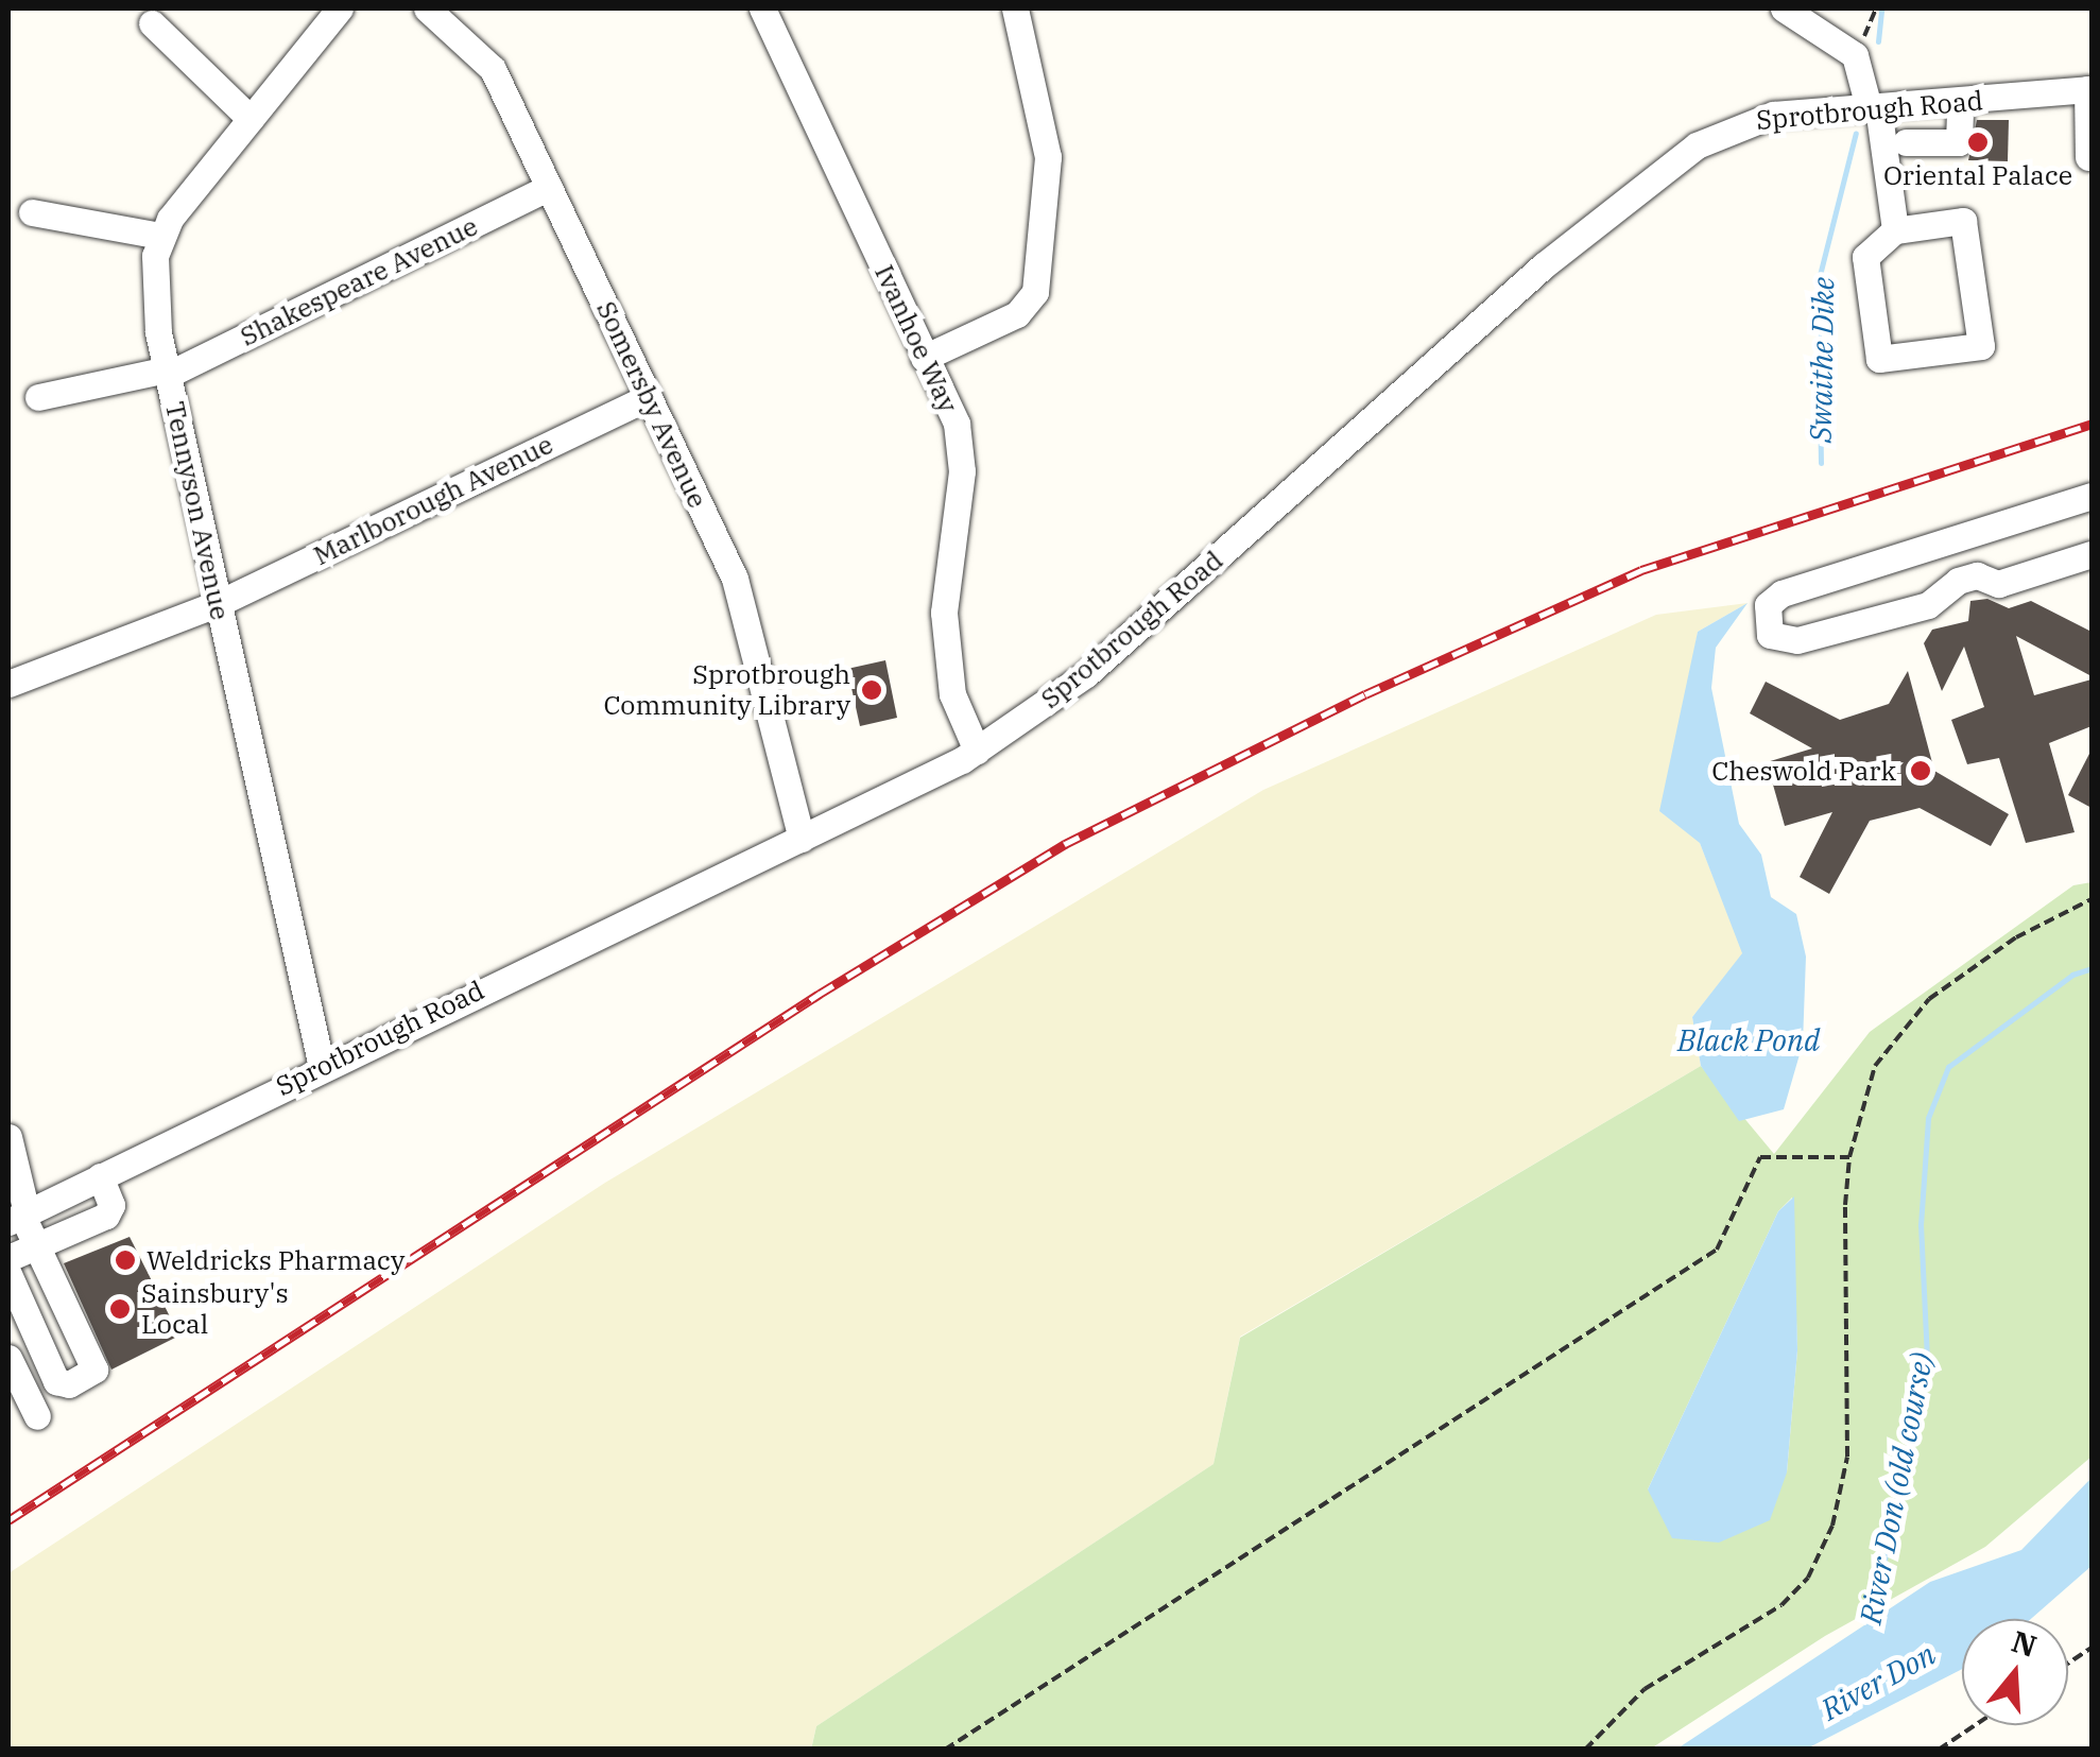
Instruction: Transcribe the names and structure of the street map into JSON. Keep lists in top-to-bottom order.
{
  "streets": {
    "street": [
      "Sprotbrough Road",
      "Shakespeare Avenue",
      "Ivanhoe Way",
      "Somersby Avenue",
      "Marlborough Avenue",
      "Tennyson Avenue"
    ]
  },
  "crossings": [
    ["Sprotbrough Road", "Ivanhoe Way"],
    ["Sprotbrough Road", "Somersby Avenue"],
    ["Sprotbrough Road", "Tennyson Avenue"],
    ["Shakespeare Avenue", "Somersby Avenue"],
    ["Shakespeare Avenue", "Tennyson Avenue"],
    ["Somersby Avenue", "Marlborough Avenue"],
    ["Marlborough Avenue", "Tennyson Avenue"]
  ],
  "water": [
    "Swaithe Dike",
    "Black Pond",
    "River Don (old course)",
    "River Don"
  ],
  "places": [
    "Oriental Palace",
    "Sprotbrough Community Library",
    "Cheswold Park",
    "Weldricks Pharmacy",
    "Sainsbury's Local"
  ],
  "north": "top"
}
